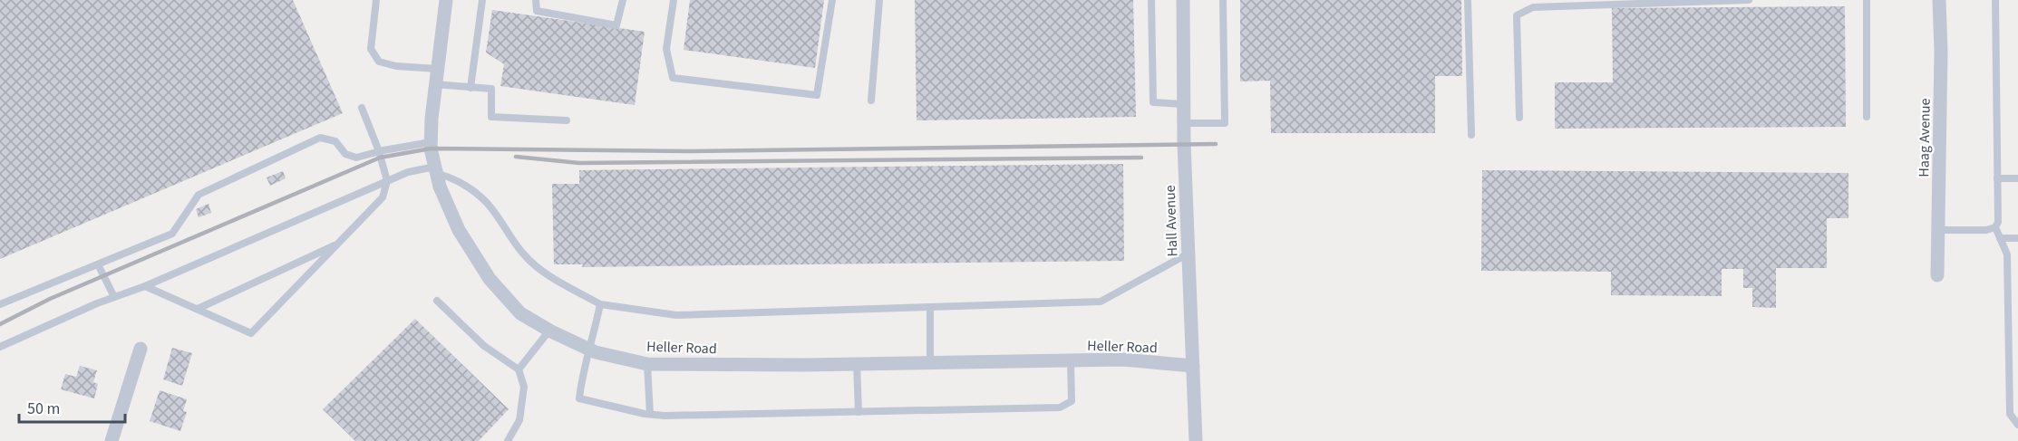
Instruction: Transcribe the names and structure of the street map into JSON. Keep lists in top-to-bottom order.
{
  "streets": {
    "street": ["Haag Avenue", "Hall Avenue", "Heller Road"]
  },
  "crossings": [
    ["Hall Avenue", "Heller Road"]
  ],
  "scale_bar": "50 m"
}
